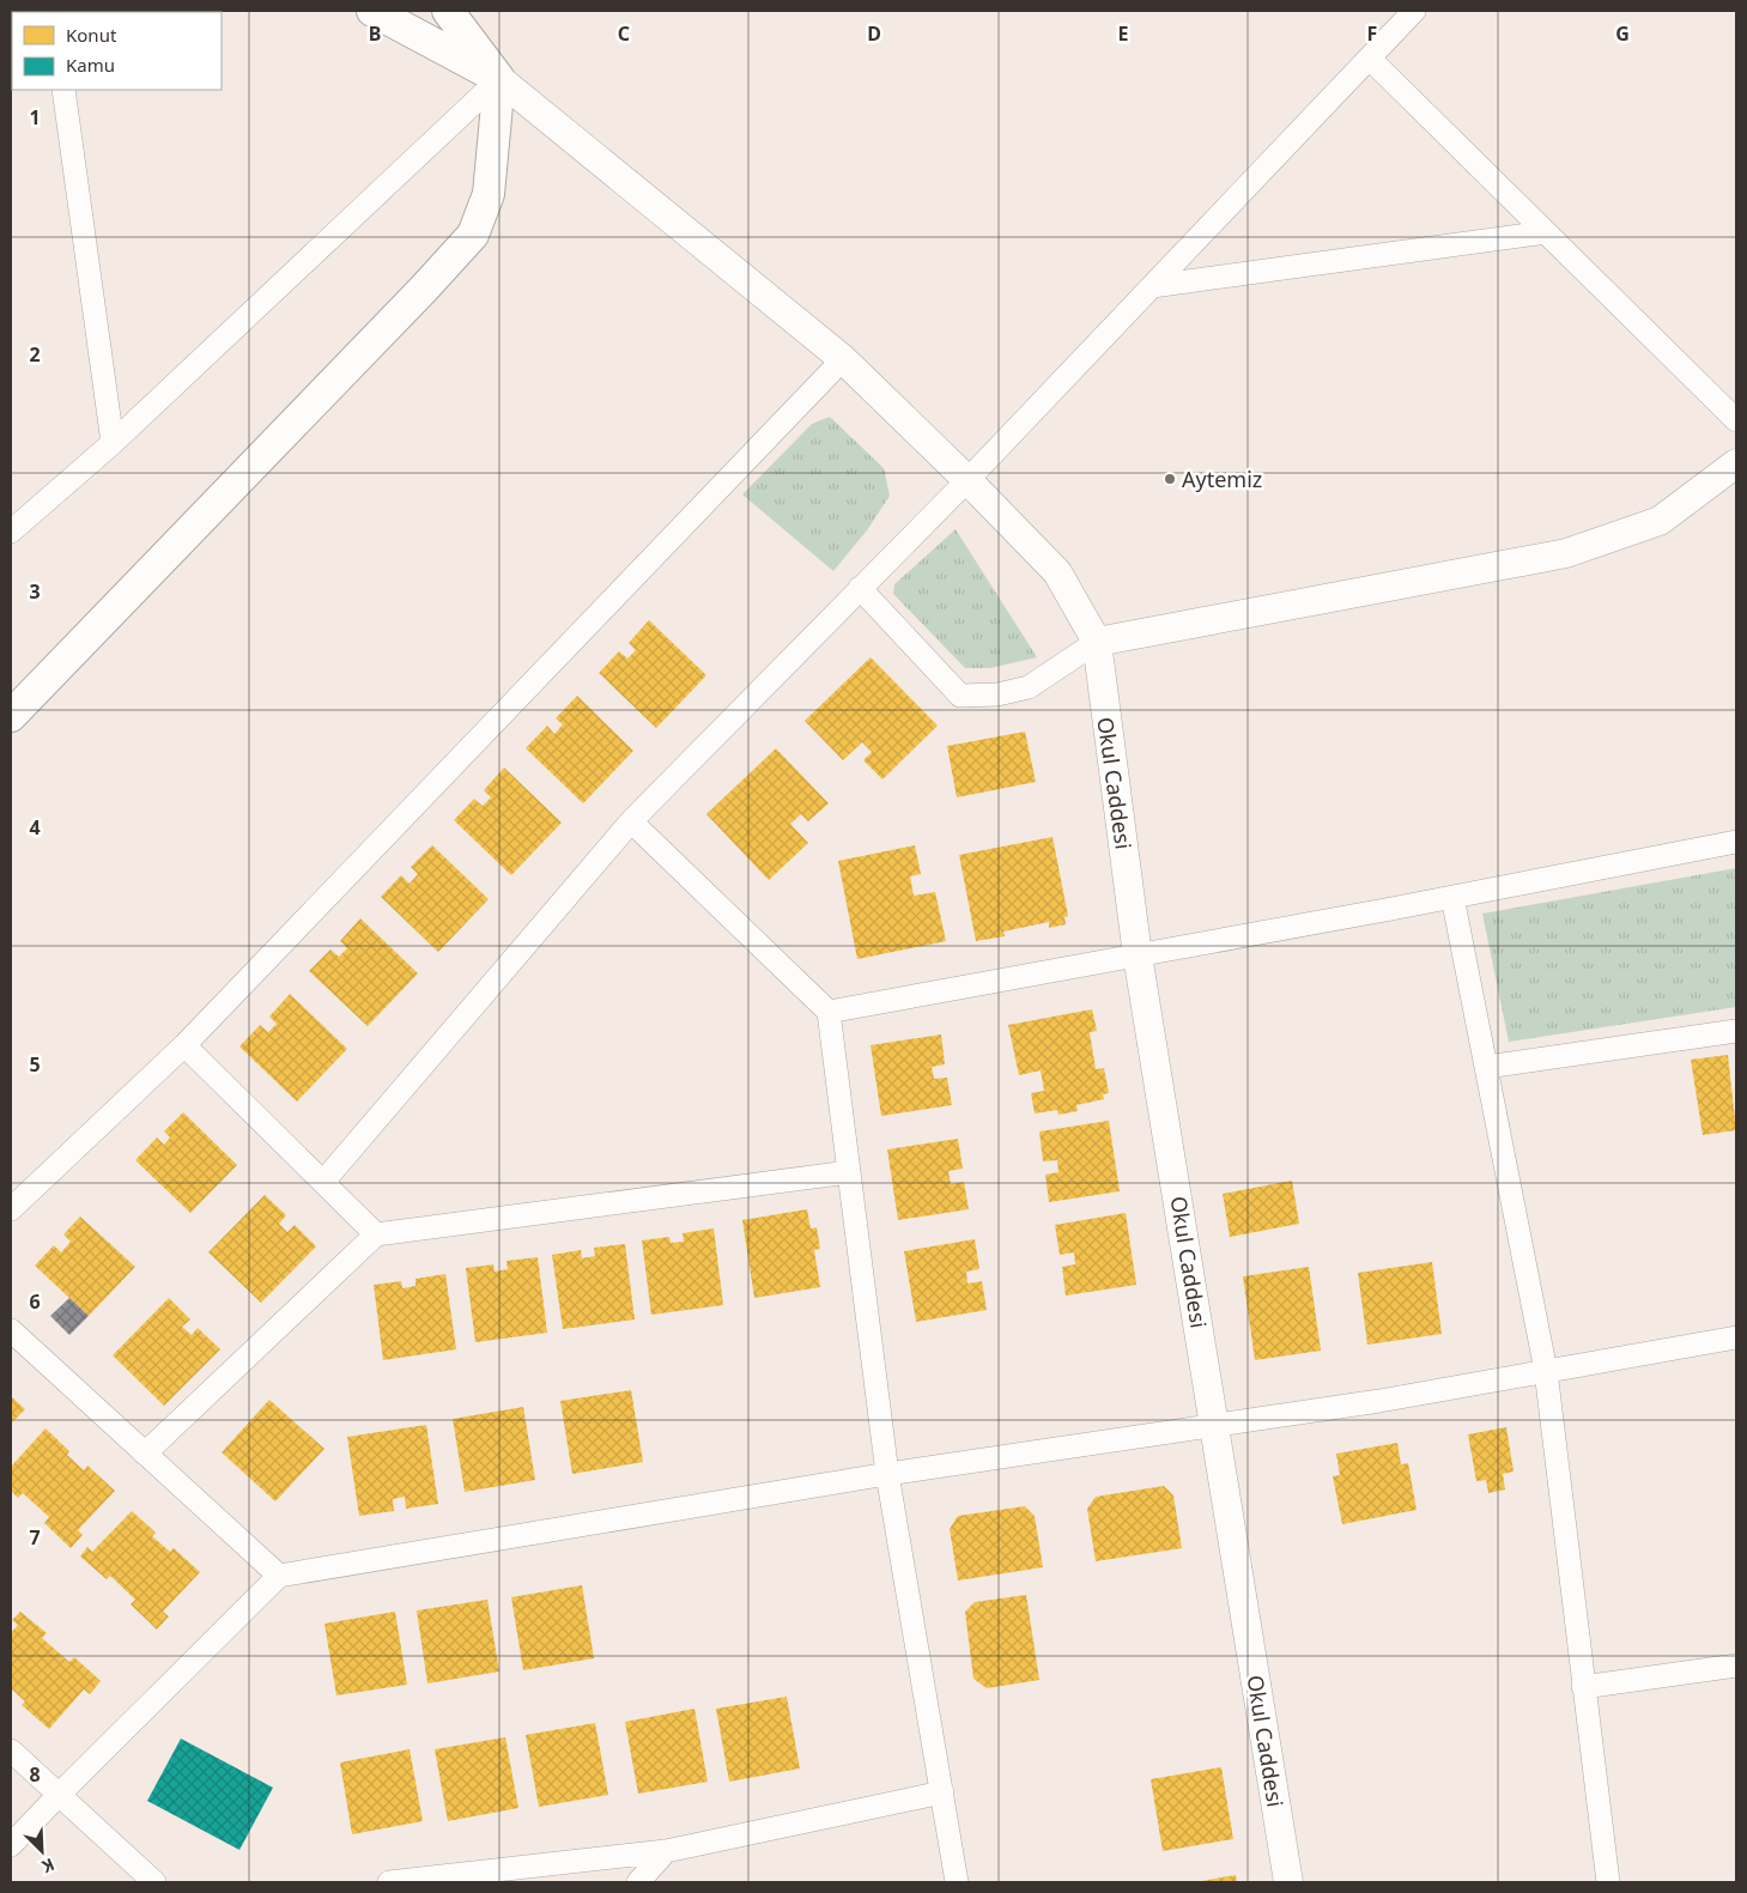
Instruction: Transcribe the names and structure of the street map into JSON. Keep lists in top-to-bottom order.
{
  "streets": {
    "street": ["Okul Caddesi"]
  },
  "places": ["Aytemiz"],
  "legend": ["Konut", "Kamu"],
  "north": "bottom right",
  "grid": {
    "columns": [
      "B",
      "C",
      "D",
      "E",
      "F",
      "G"
    ],
    "rows": [
      "1",
      "2",
      "3",
      "4",
      "5",
      "6",
      "7",
      "8"
    ]
  }
}
